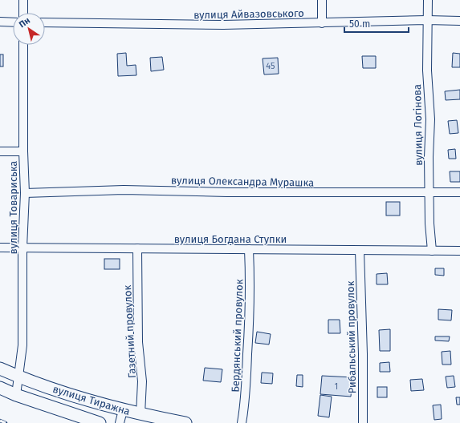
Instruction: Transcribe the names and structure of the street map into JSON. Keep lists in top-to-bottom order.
{
  "streets": {
    "main road": ["вулиця Тиражна"],
    "street": [
      "вулиця Айвазовського",
      "вулиця Логінова",
      "вулиця Олександра Мурашка",
      "вулиця Товариська",
      "вулиця Богдана Ступки",
      "Газетний провулок",
      "Бердянський провулок",
      "Рибальський провулок"
    ]
  },
  "crossings": [
    ["вулиця Айвазовського", "вулиця Логінова"],
    ["вулиця Логінова", "вулиця Олександра Мурашка"],
    ["вулиця Логінова", "вулиця Богдана Ступки"],
    ["вулиця Олександра Мурашка", "вулиця Товариська"],
    ["вулиця Товариська", "вулиця Богдана Ступки"],
    ["вулиця Товариська", "вулиця Тиражна"],
    ["вулиця Богдана Ступки", "Газетний провулок"],
    ["вулиця Богдана Ступки", "Бердянський провулок"],
    ["вулиця Богдана Ступки", "Рибальський провулок"],
    ["Газетний провулок", "вулиця Тиражна"]
  ],
  "house_numbers": ["45", "1"],
  "scale_bar": "50 m",
  "north": "top left"
}
